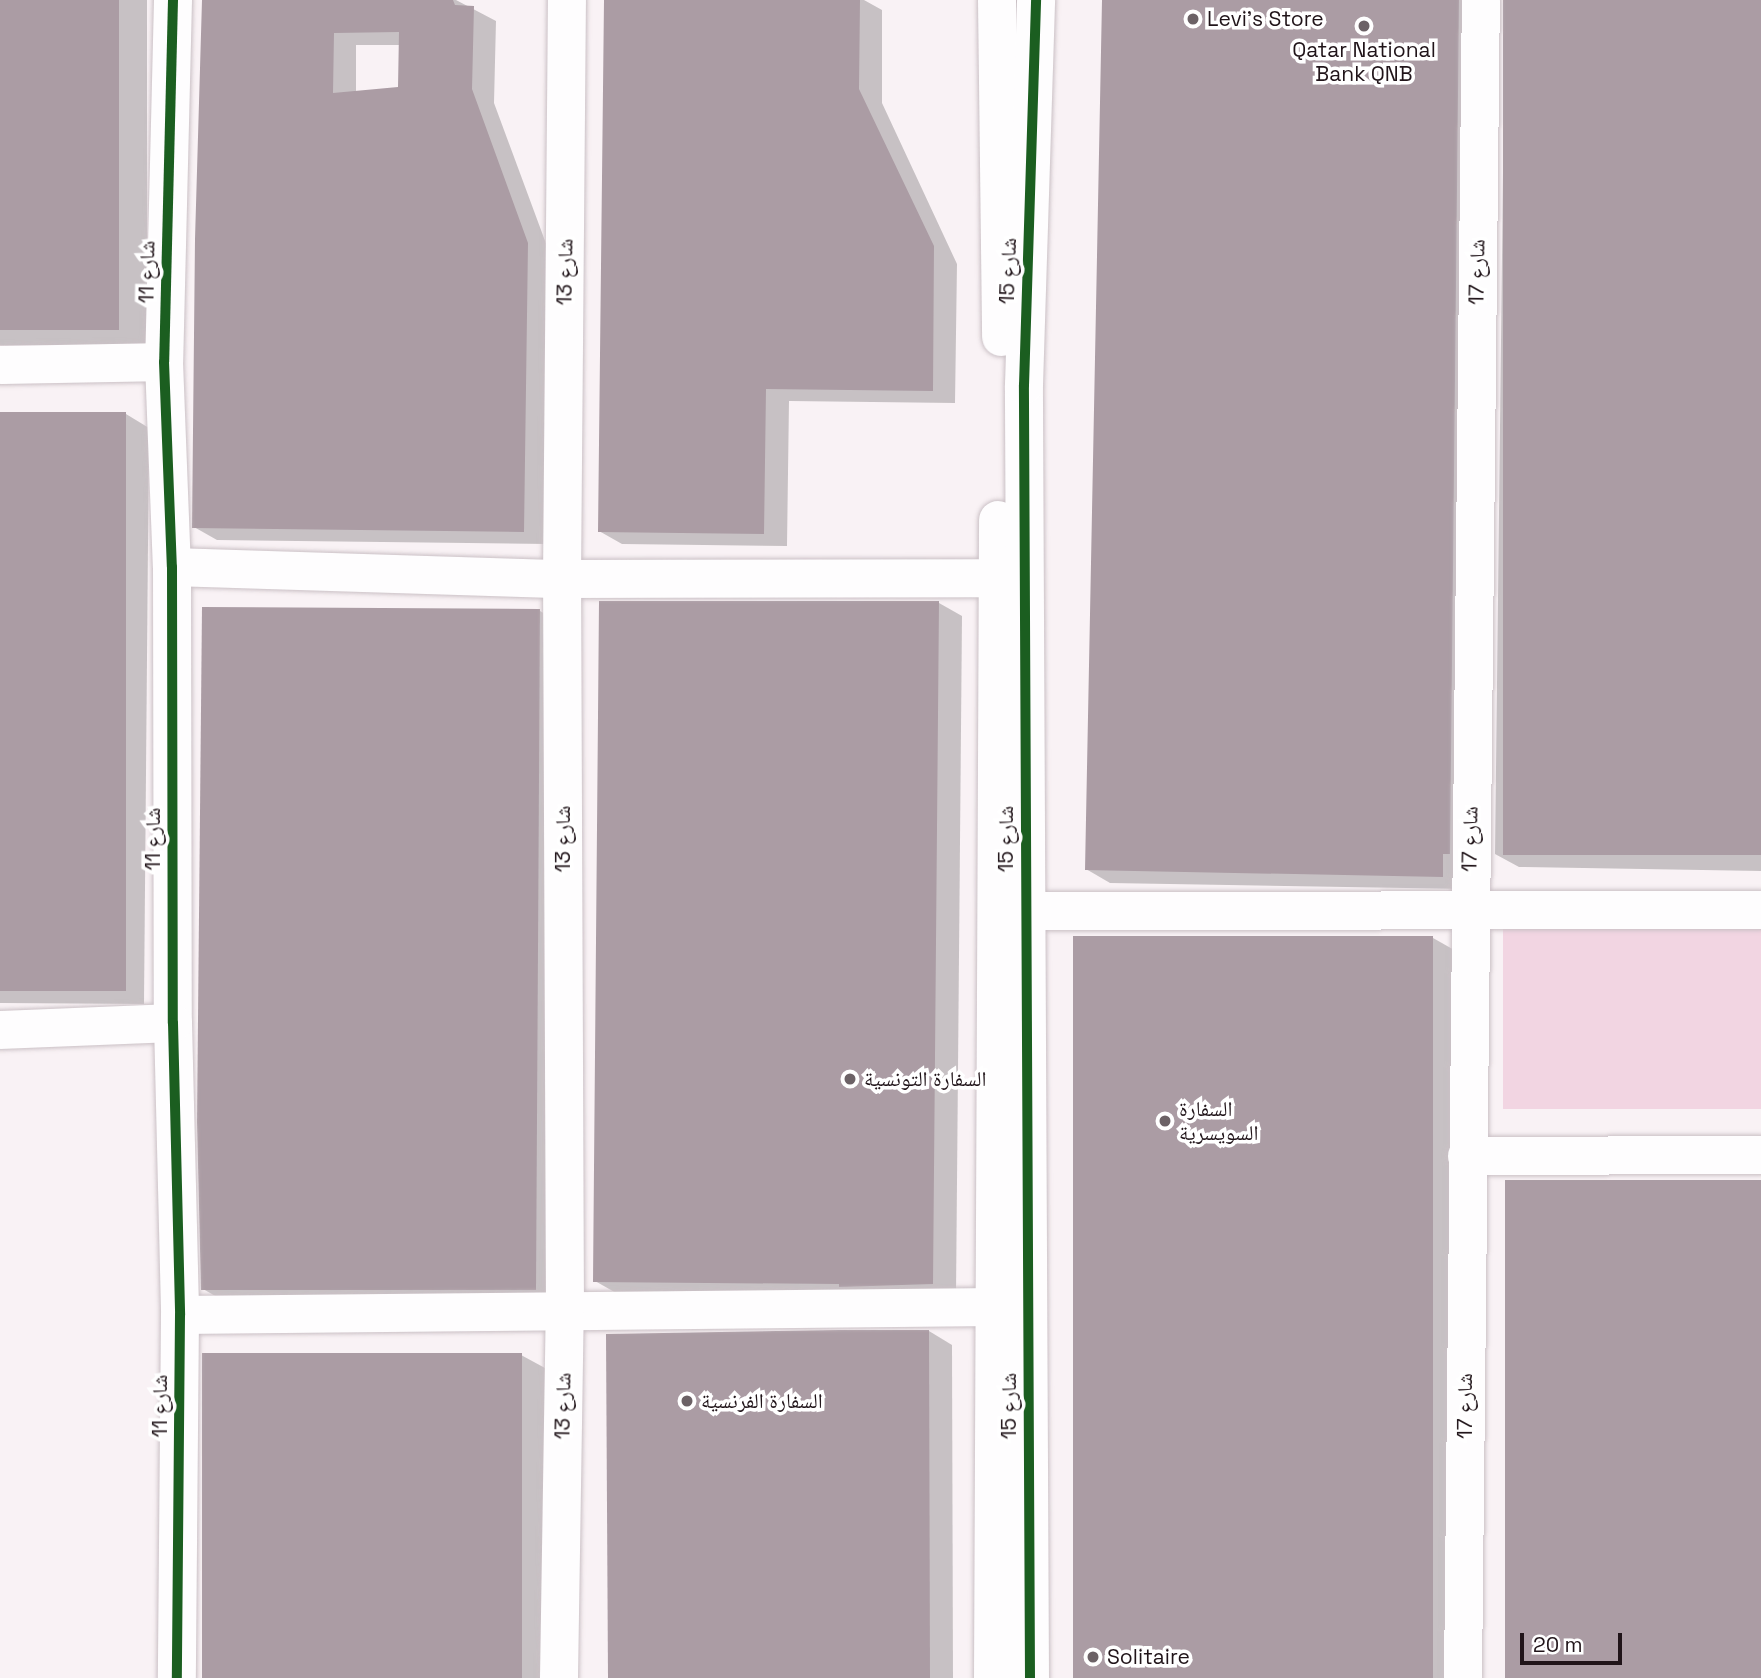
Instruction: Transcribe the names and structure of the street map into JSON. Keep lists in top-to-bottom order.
{
  "streets": {
    "street": [
      "شارع 15",
      "شارع 11",
      "شارع 13",
      "شارع 17"
    ]
  },
  "places": [
    "Levi's Store",
    "Qatar National Bank QNB",
    "السفارة التونسية",
    "السفارة السويسرية",
    "السفارة الفرنسية",
    "Solitaire"
  ],
  "scale_bar": "20 m"
}
